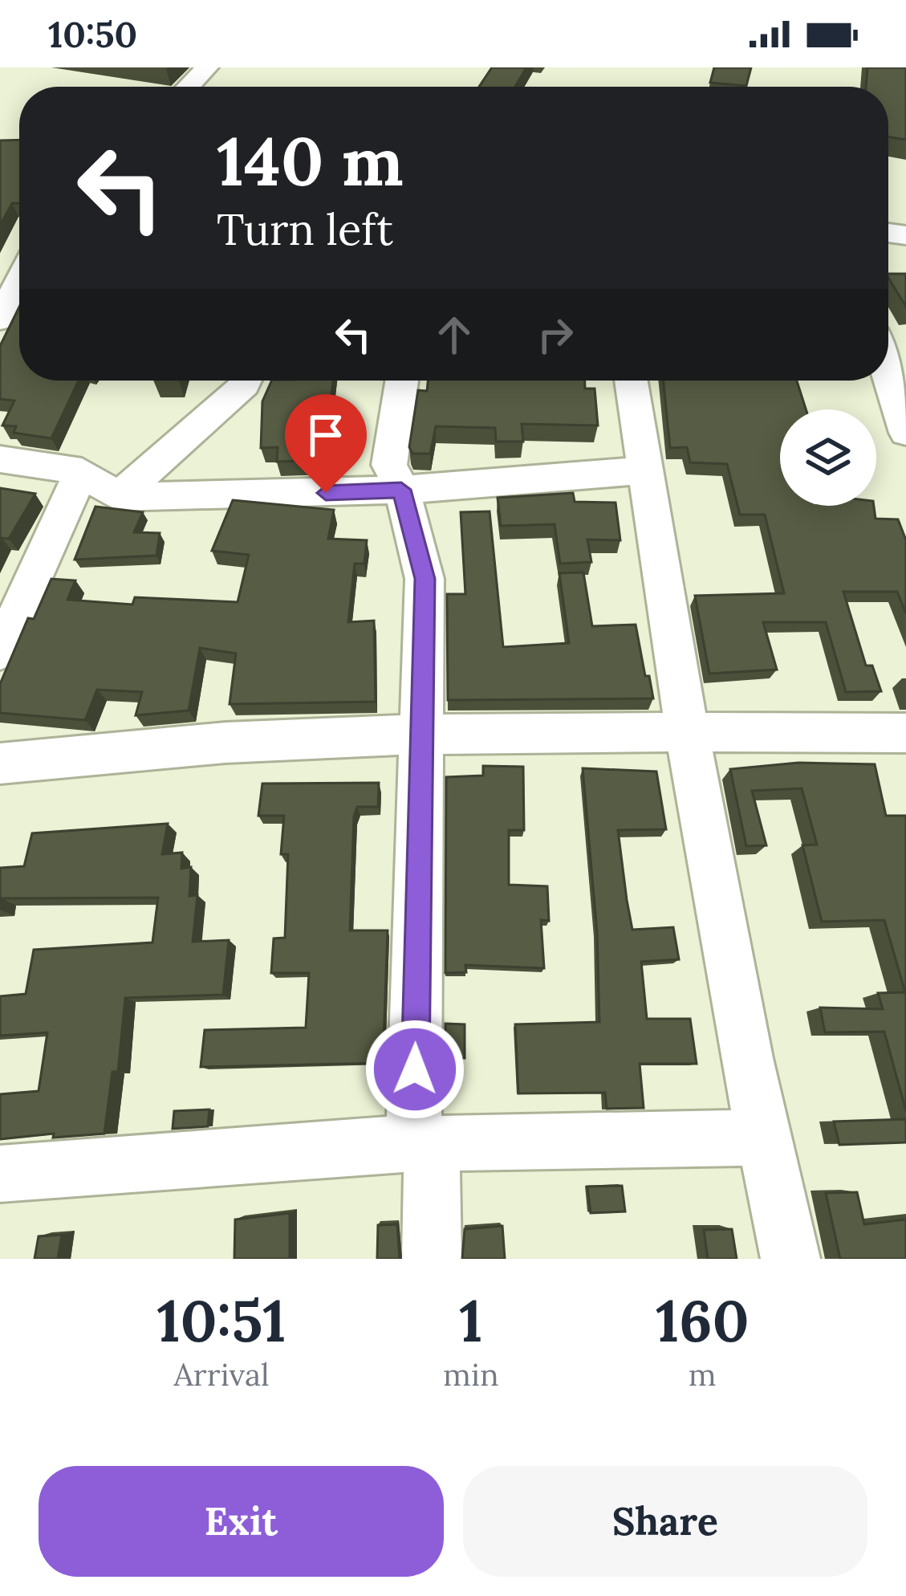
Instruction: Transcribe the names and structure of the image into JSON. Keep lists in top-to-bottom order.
{
  "page": {
    "status": "10:50",
    "turn": ["140 m", "Turn left"],
    "eta": [
      "10:51",
      "Arrival",
      "1",
      "min",
      "160",
      "m"
    ],
    "buttons": ["Exit", "Share"]
  }
}
